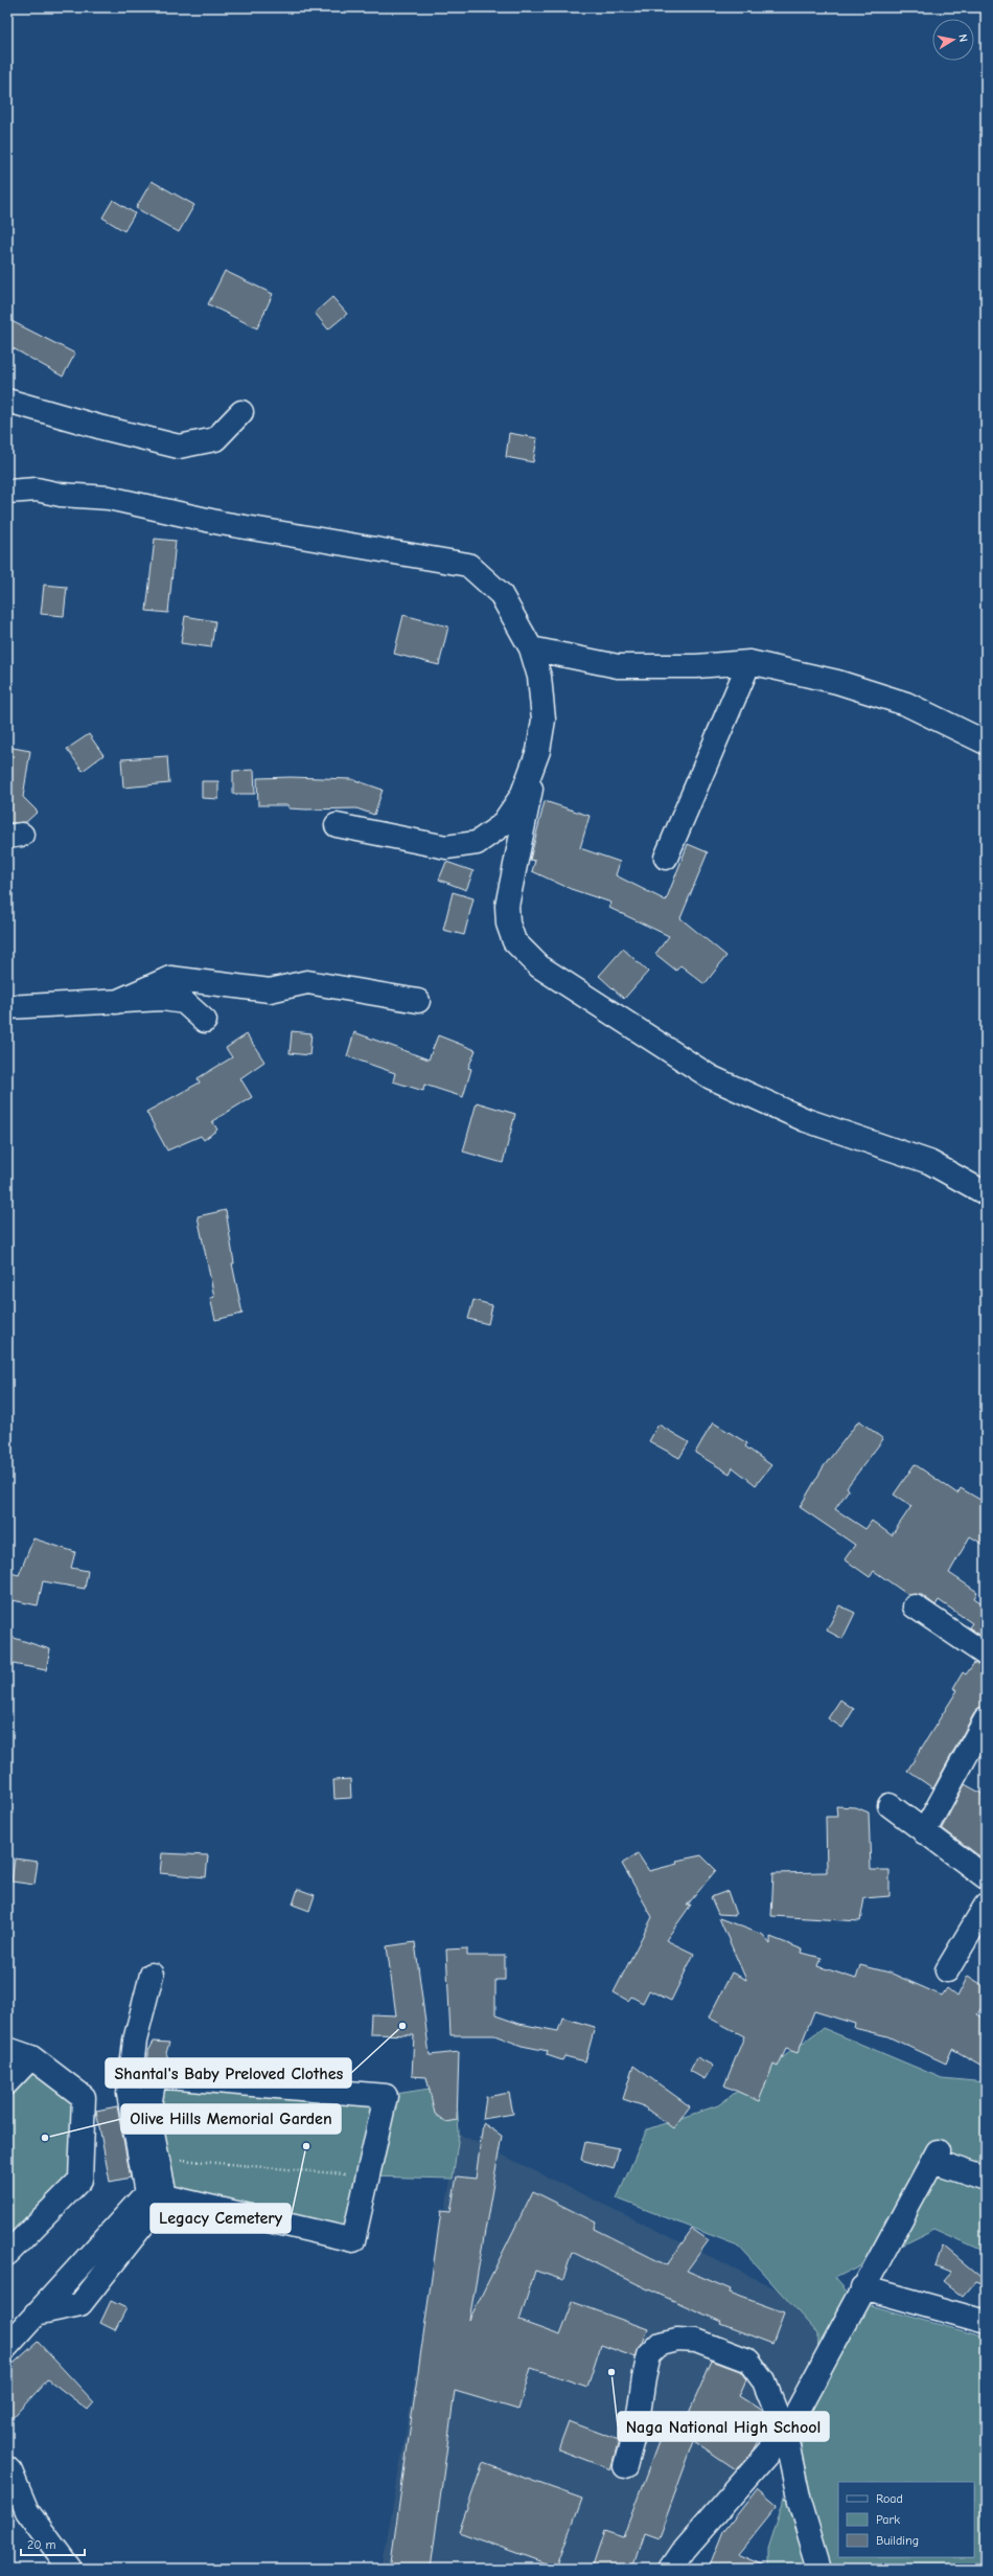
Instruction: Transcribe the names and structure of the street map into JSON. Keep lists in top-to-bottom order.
{
  "places": [
    "Shantal's Baby Preloved Clothes",
    "Olive Hills Memorial Garden",
    "Legacy Cemetery",
    "Naga National High School"
  ],
  "legend": ["Road", "Park", "Building"],
  "scale_bar": "20 m",
  "north": "right"
}
